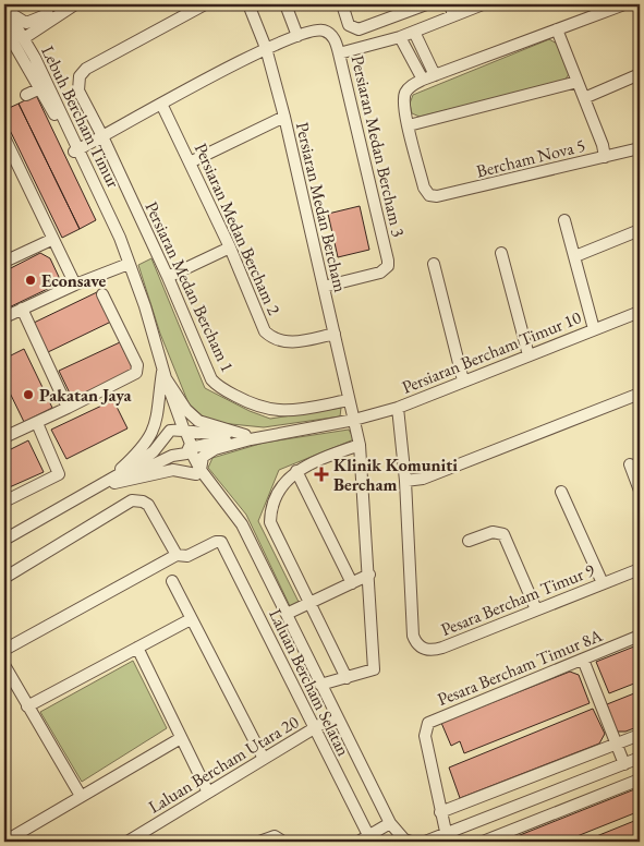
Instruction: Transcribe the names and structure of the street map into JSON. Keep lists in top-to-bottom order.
{
  "streets": {
    "street": [
      "Lebuh Bercham Timur",
      "Persiaran Medan Bercham 3",
      "Bercham Nova 5",
      "Persiaran Medan Bercham",
      "Persiaran Medan Bercham 2",
      "Persiaran Medan Bercham 1",
      "Persiaran Bercham Timur 10",
      "Pesara Bercham Timur 9",
      "Pesara Bercham Timur 8A",
      "Laluan Bercham Selatan",
      "Laluan Bercham Utara 20"
    ]
  },
  "crossings": [
    ["Lebuh Bercham Timur", "Persiaran Medan Bercham 3"],
    ["Persiaran Medan Bercham 3", "Persiaran Medan Bercham"],
    ["Persiaran Medan Bercham 3", "Persiaran Medan Bercham 2"],
    ["Persiaran Medan Bercham 3", "Persiaran Medan Bercham 1"],
    ["Persiaran Medan Bercham", "Persiaran Medan Bercham 2"],
    ["Persiaran Medan Bercham", "Persiaran Medan Bercham 1"],
    ["Persiaran Medan Bercham", "Persiaran Bercham Timur 10"],
    ["Persiaran Bercham Timur 10", "Pesara Bercham Timur 9"],
    ["Laluan Bercham Selatan", "Laluan Bercham Utara 20"]
  ],
  "places": {
    "other": ["Econsave", "Pakatan Jaya"],
    "health": ["Klinik Komuniti Bercham"]
  }
}
